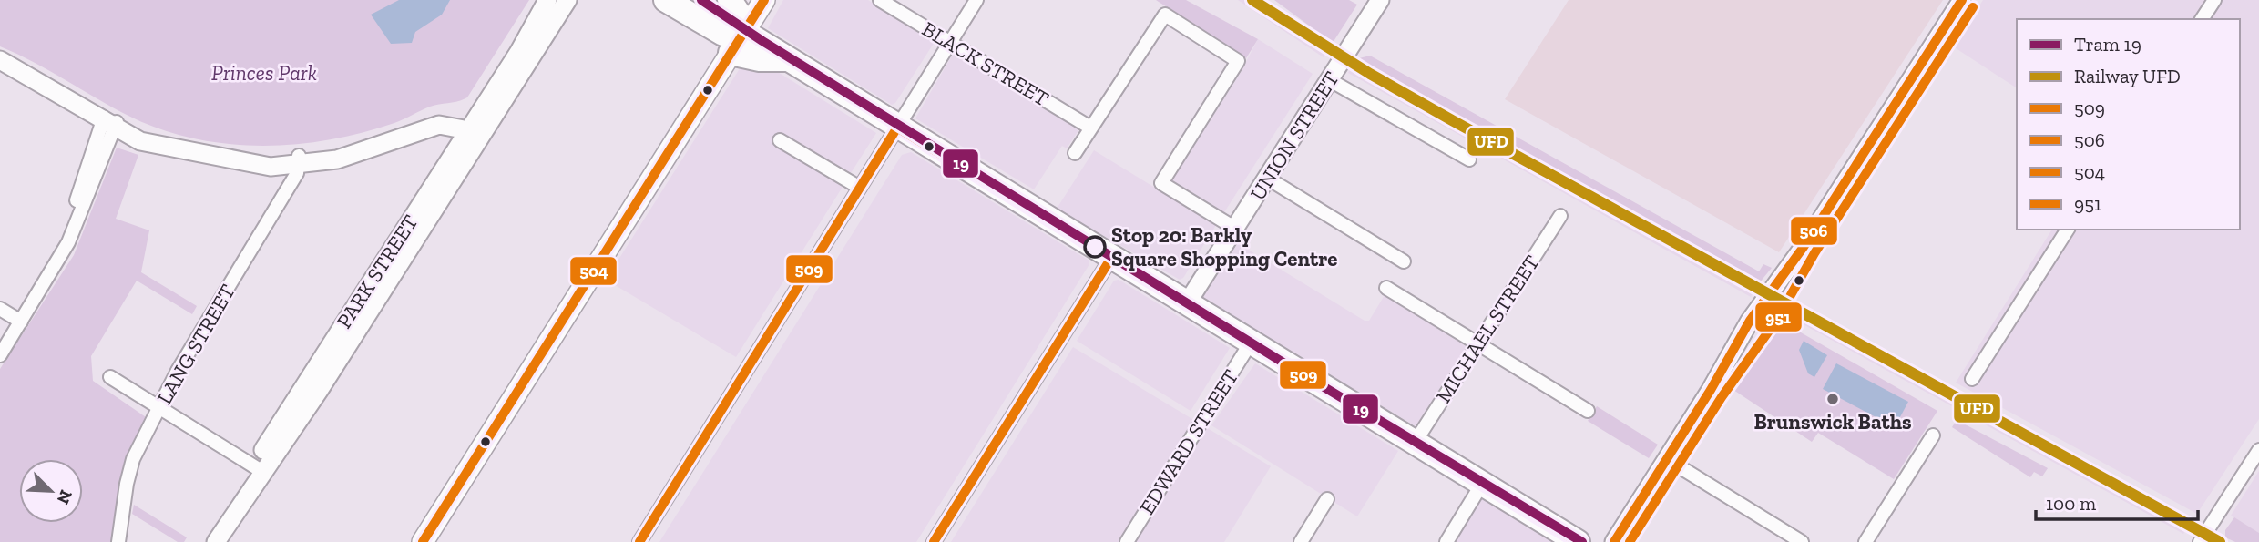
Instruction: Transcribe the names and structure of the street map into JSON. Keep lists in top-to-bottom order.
{
  "streets": {
    "street": [
      "BLACK STREET",
      "UNION STREET",
      "PARK STREET",
      "MICHAEL STREET",
      "LANG STREET",
      "EDWARD STREET"
    ]
  },
  "parks": ["Princes Park"],
  "places": ["Stop 20: Barkly Square Shopping Centre", "Brunswick Baths"],
  "lines": [
    "tram line 19",
    "rail line UFD",
    "transit line 506",
    "transit line 504",
    "transit line 951",
    "transit line 509"
  ],
  "legend": [
    "Tram 19",
    "Railway UFD",
    "509",
    "506",
    "504",
    "951"
  ],
  "scale_bar": "100 m",
  "north": "bottom right"
}
